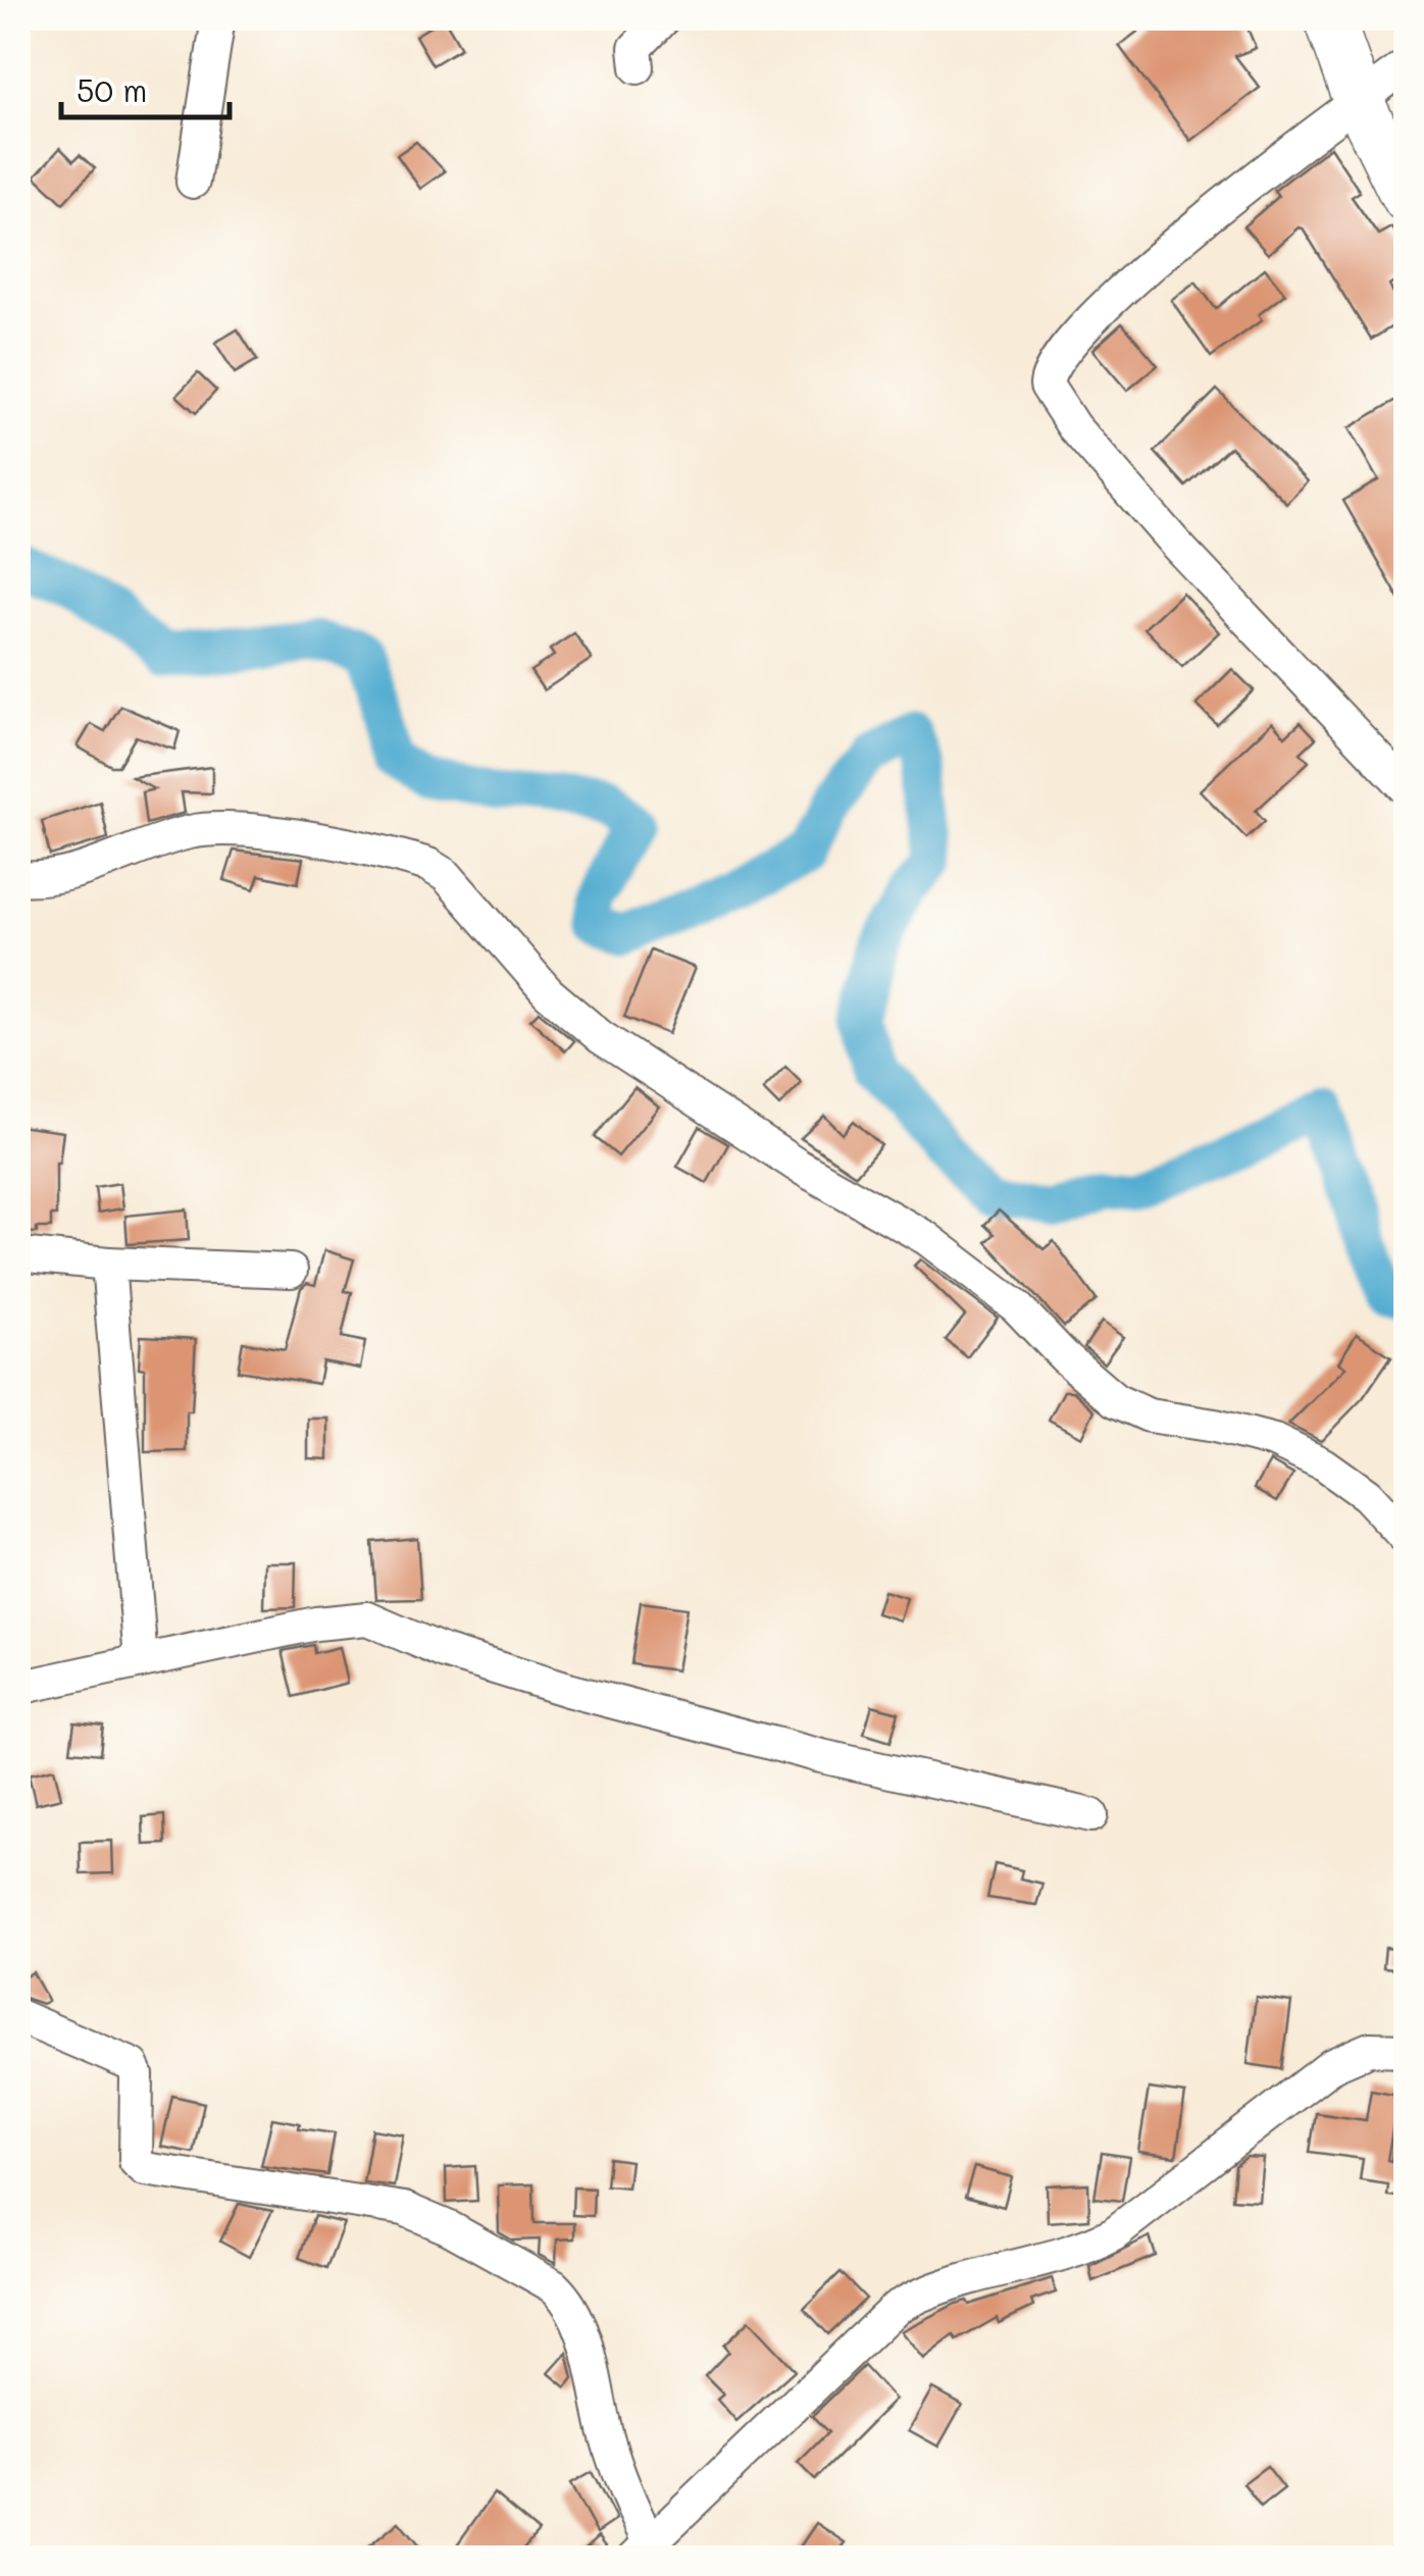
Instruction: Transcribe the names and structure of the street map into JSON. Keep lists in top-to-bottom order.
{
  "scale_bar": "50 m"
}
